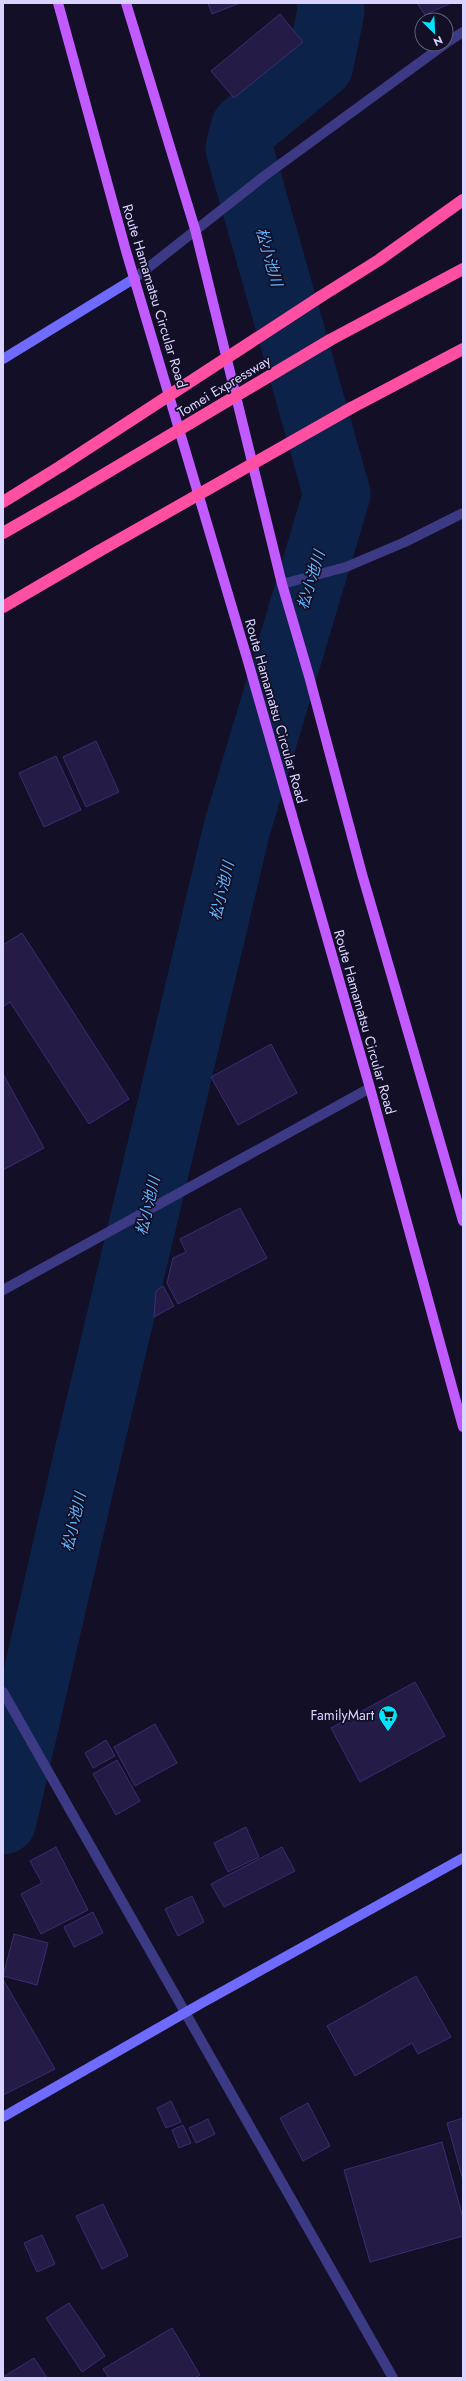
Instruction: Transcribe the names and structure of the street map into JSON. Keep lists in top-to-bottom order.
{
  "streets": {
    "highway": ["Tomei Expressway"],
    "main road": ["Route Hamamatsu Circular Road"]
  },
  "water": ["松小池川"],
  "places": {
    "supermarket": ["FamilyMart"]
  },
  "north": "bottom right"
}
